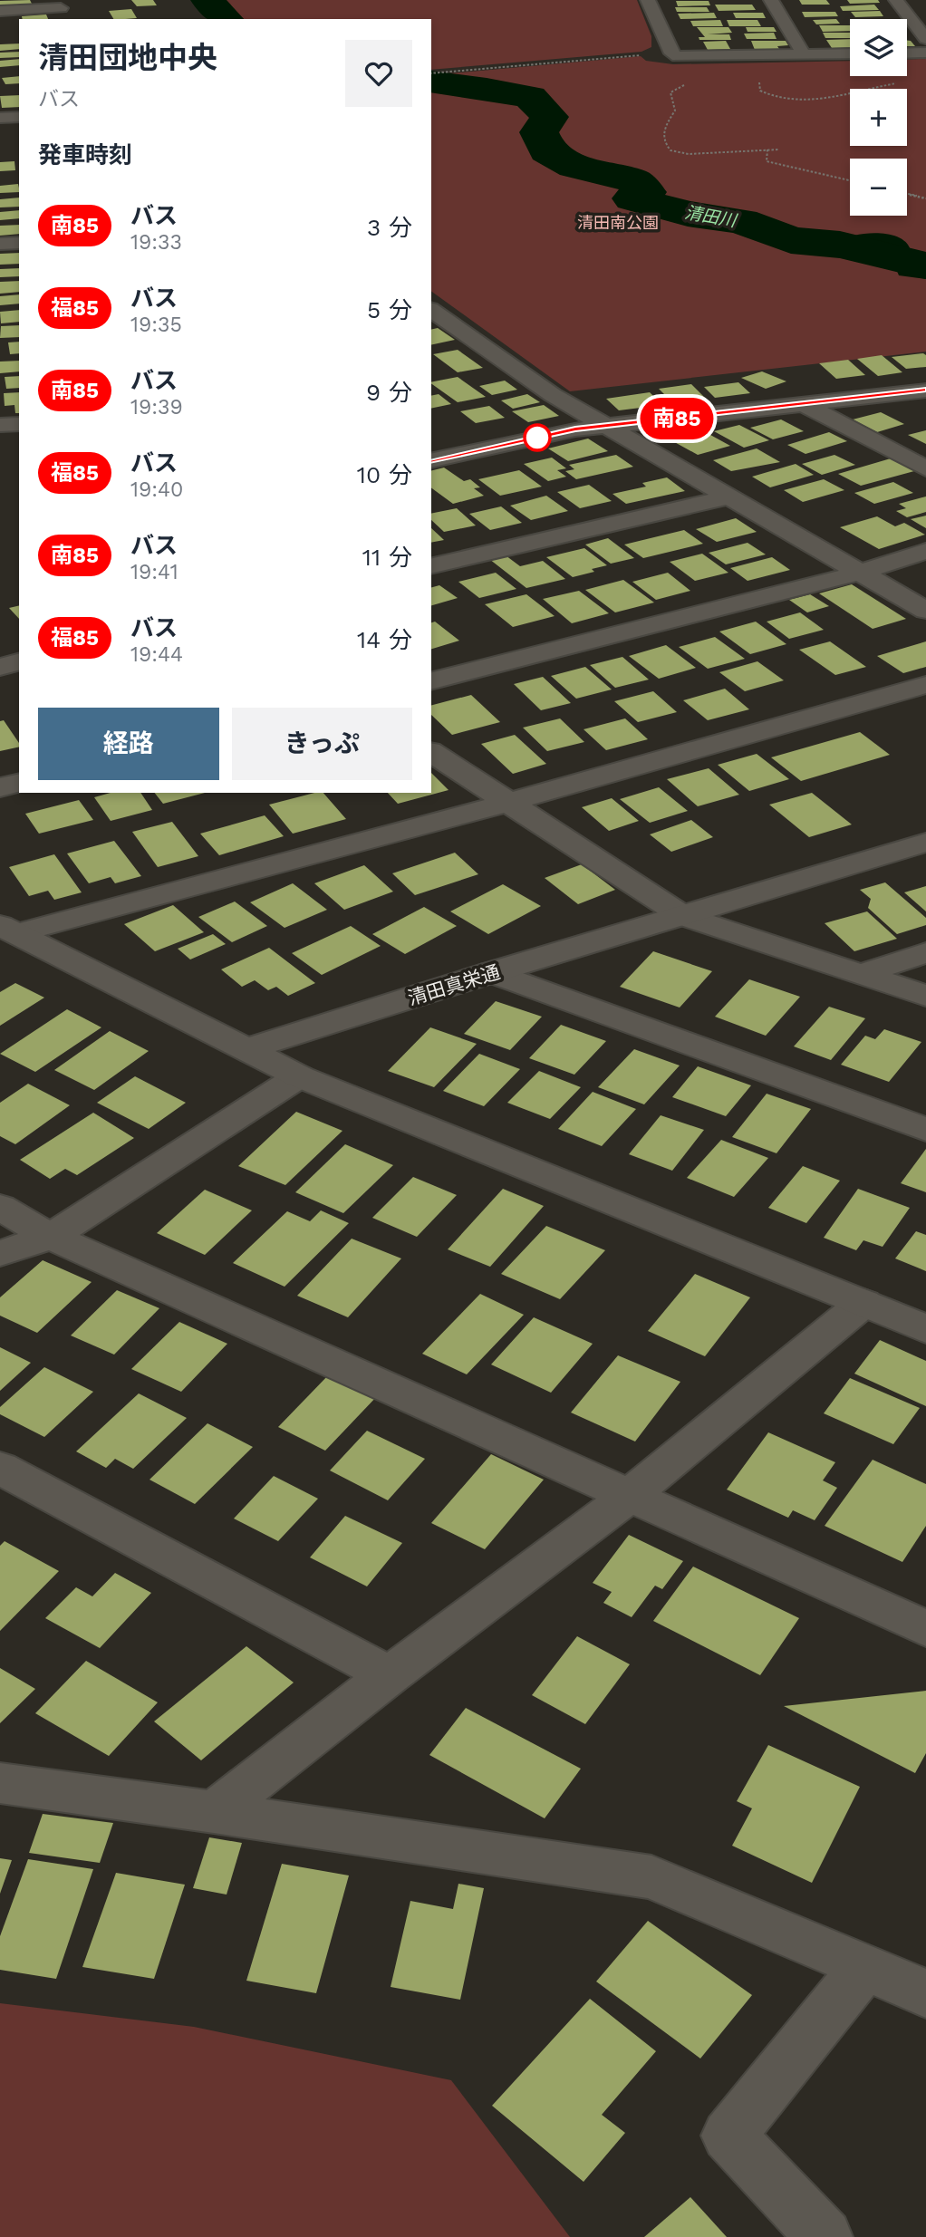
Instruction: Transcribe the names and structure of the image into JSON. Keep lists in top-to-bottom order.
{
  "streets": {
    "street": ["清田真栄通"]
  },
  "water": ["清田川"],
  "parks": ["清田南公園"],
  "lines": ["bus line 南85"],
  "page": {
    "on_map": "南85",
    "map_buttons": ["+", "−"],
    "heading": [
      ["清田団地中央", "バス"],
      "発車時刻"
    ],
    "list": [
      {
        "mark": "南85",
        "name": "バス",
        "note": "19:33",
        "value": "3 分"
      },
      {
        "mark": "福85",
        "name": "バス",
        "note": "19:35",
        "value": "5 分"
      },
      {
        "mark": "南85",
        "name": "バス",
        "note": "19:39",
        "value": "9 分"
      },
      {
        "mark": "福85",
        "name": "バス",
        "note": "19:40",
        "value": "10 分"
      },
      {
        "mark": "南85",
        "name": "バス",
        "note": "19:41",
        "value": "11 分"
      },
      {
        "mark": "福85",
        "name": "バス",
        "note": "19:44",
        "value": "14 分"
      }
    ],
    "buttons": ["経路", "きっぷ"]
  }
}
